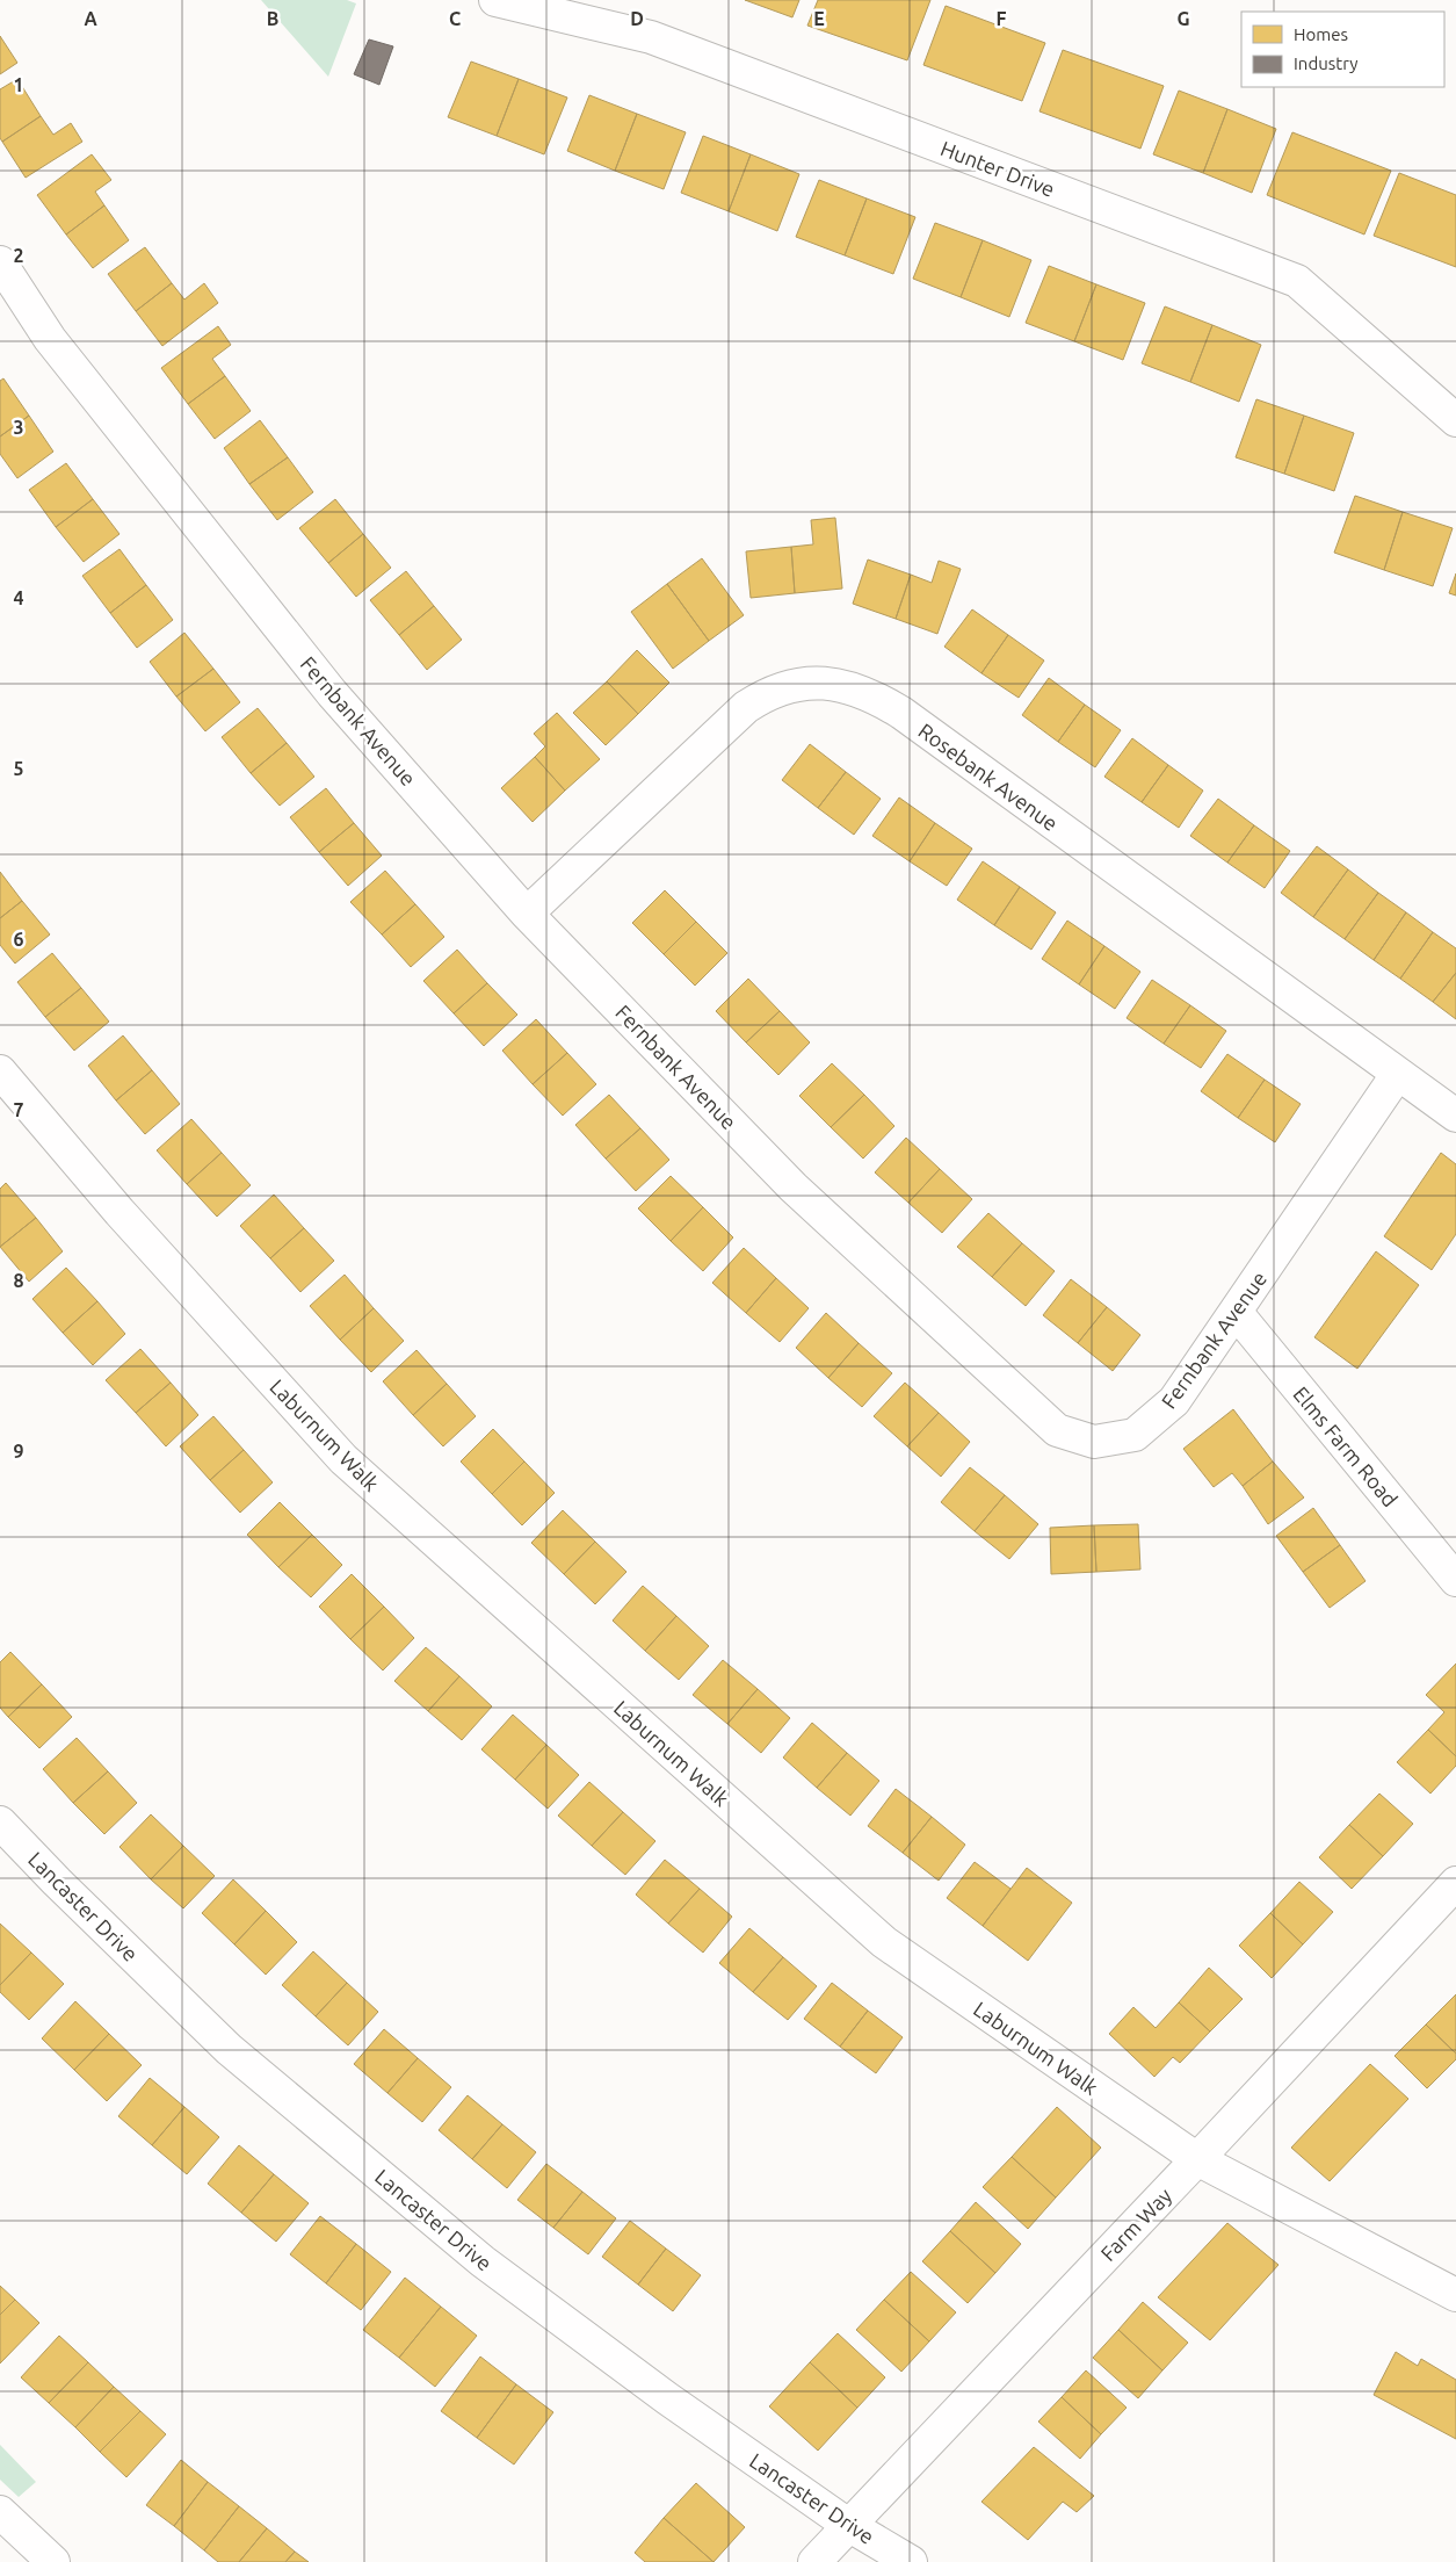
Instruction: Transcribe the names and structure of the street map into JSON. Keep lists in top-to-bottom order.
{
  "streets": {
    "street": [
      "Hunter Drive",
      "Fernbank Avenue",
      "Rosebank Avenue",
      "Laburnum Walk",
      "Elms Farm Road",
      "Lancaster Drive",
      "Farm Way"
    ]
  },
  "crossings": [
    ["Fernbank Avenue", "Rosebank Avenue"],
    ["Fernbank Avenue", "Elms Farm Road"],
    ["Laburnum Walk", "Farm Way"],
    ["Lancaster Drive", "Farm Way"]
  ],
  "legend": ["Homes", "Industry"],
  "grid": {
    "columns": [
      "A",
      "B",
      "C",
      "D",
      "E",
      "F",
      "G"
    ],
    "rows": [
      "1",
      "2",
      "3",
      "4",
      "5",
      "6",
      "7",
      "8",
      "9"
    ]
  }
}
